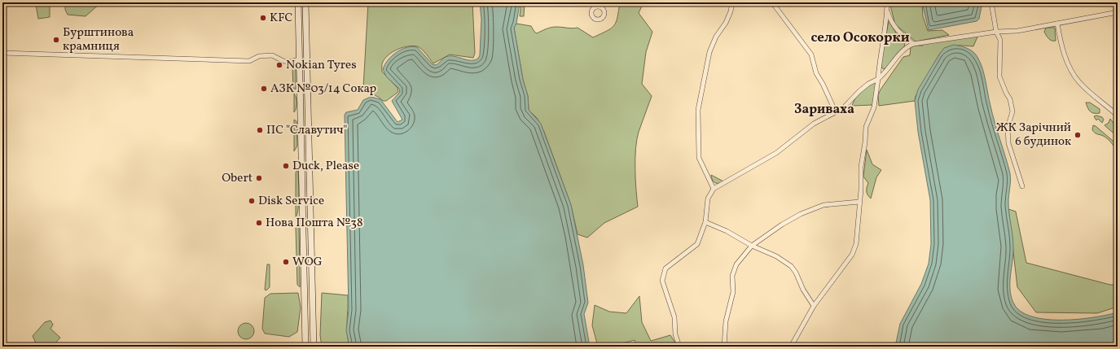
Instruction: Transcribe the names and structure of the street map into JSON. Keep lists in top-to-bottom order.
{
  "districts": ["село Осокорки", "Зариваха"],
  "places": [
    "KFC",
    "Бурштинова крамниця",
    "Nokian Tyres",
    "АЗК №03/14 Сокар",
    "ПС \"Славутич\"",
    "ЖК Зарічний 6 будинок",
    "Duck, Please",
    "Obert",
    "Disk Service",
    "Нова Пошта №38",
    "WOG"
  ]
}
